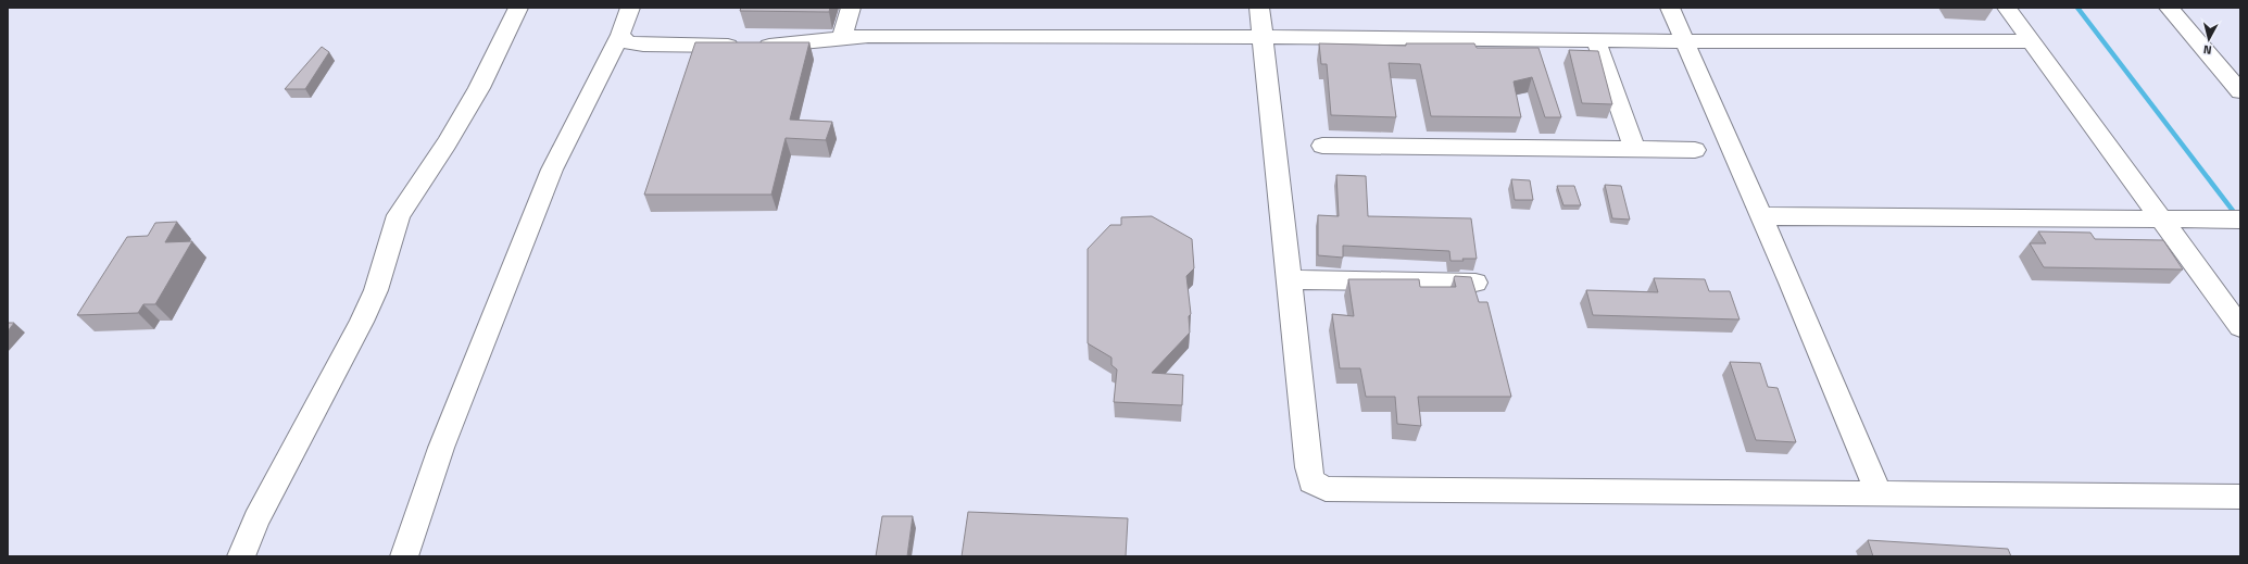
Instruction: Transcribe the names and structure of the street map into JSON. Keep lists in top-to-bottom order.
{
  "north": "bottom"
}
